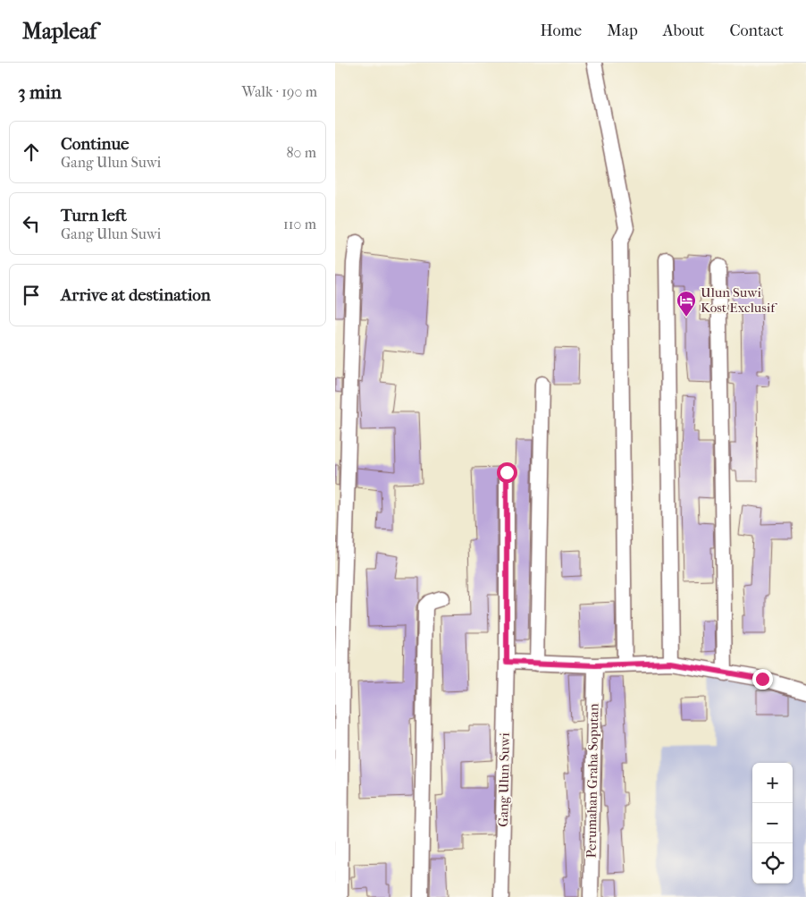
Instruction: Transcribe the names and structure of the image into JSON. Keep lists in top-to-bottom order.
{
  "streets": {
    "street": ["Gang Ulun Suwi", "Perumahan Graha Soputan"]
  },
  "places": {
    "hotel": ["Ulun Suwi Kost Exclusif"]
  },
  "page": {
    "header": "Mapleaf",
    "nav": [
      "Home",
      "Map",
      "About",
      "Contact"
    ],
    "heading": ["3 min", "Walk · 190 m"],
    "list": [
      ["Continue", "Gang Ulun Suwi", "80 m"],
      ["Turn left", "Gang Ulun Suwi", "110 m"],
      "Arrive at destination"
    ],
    "map_buttons": ["+", "−"]
  }
}
